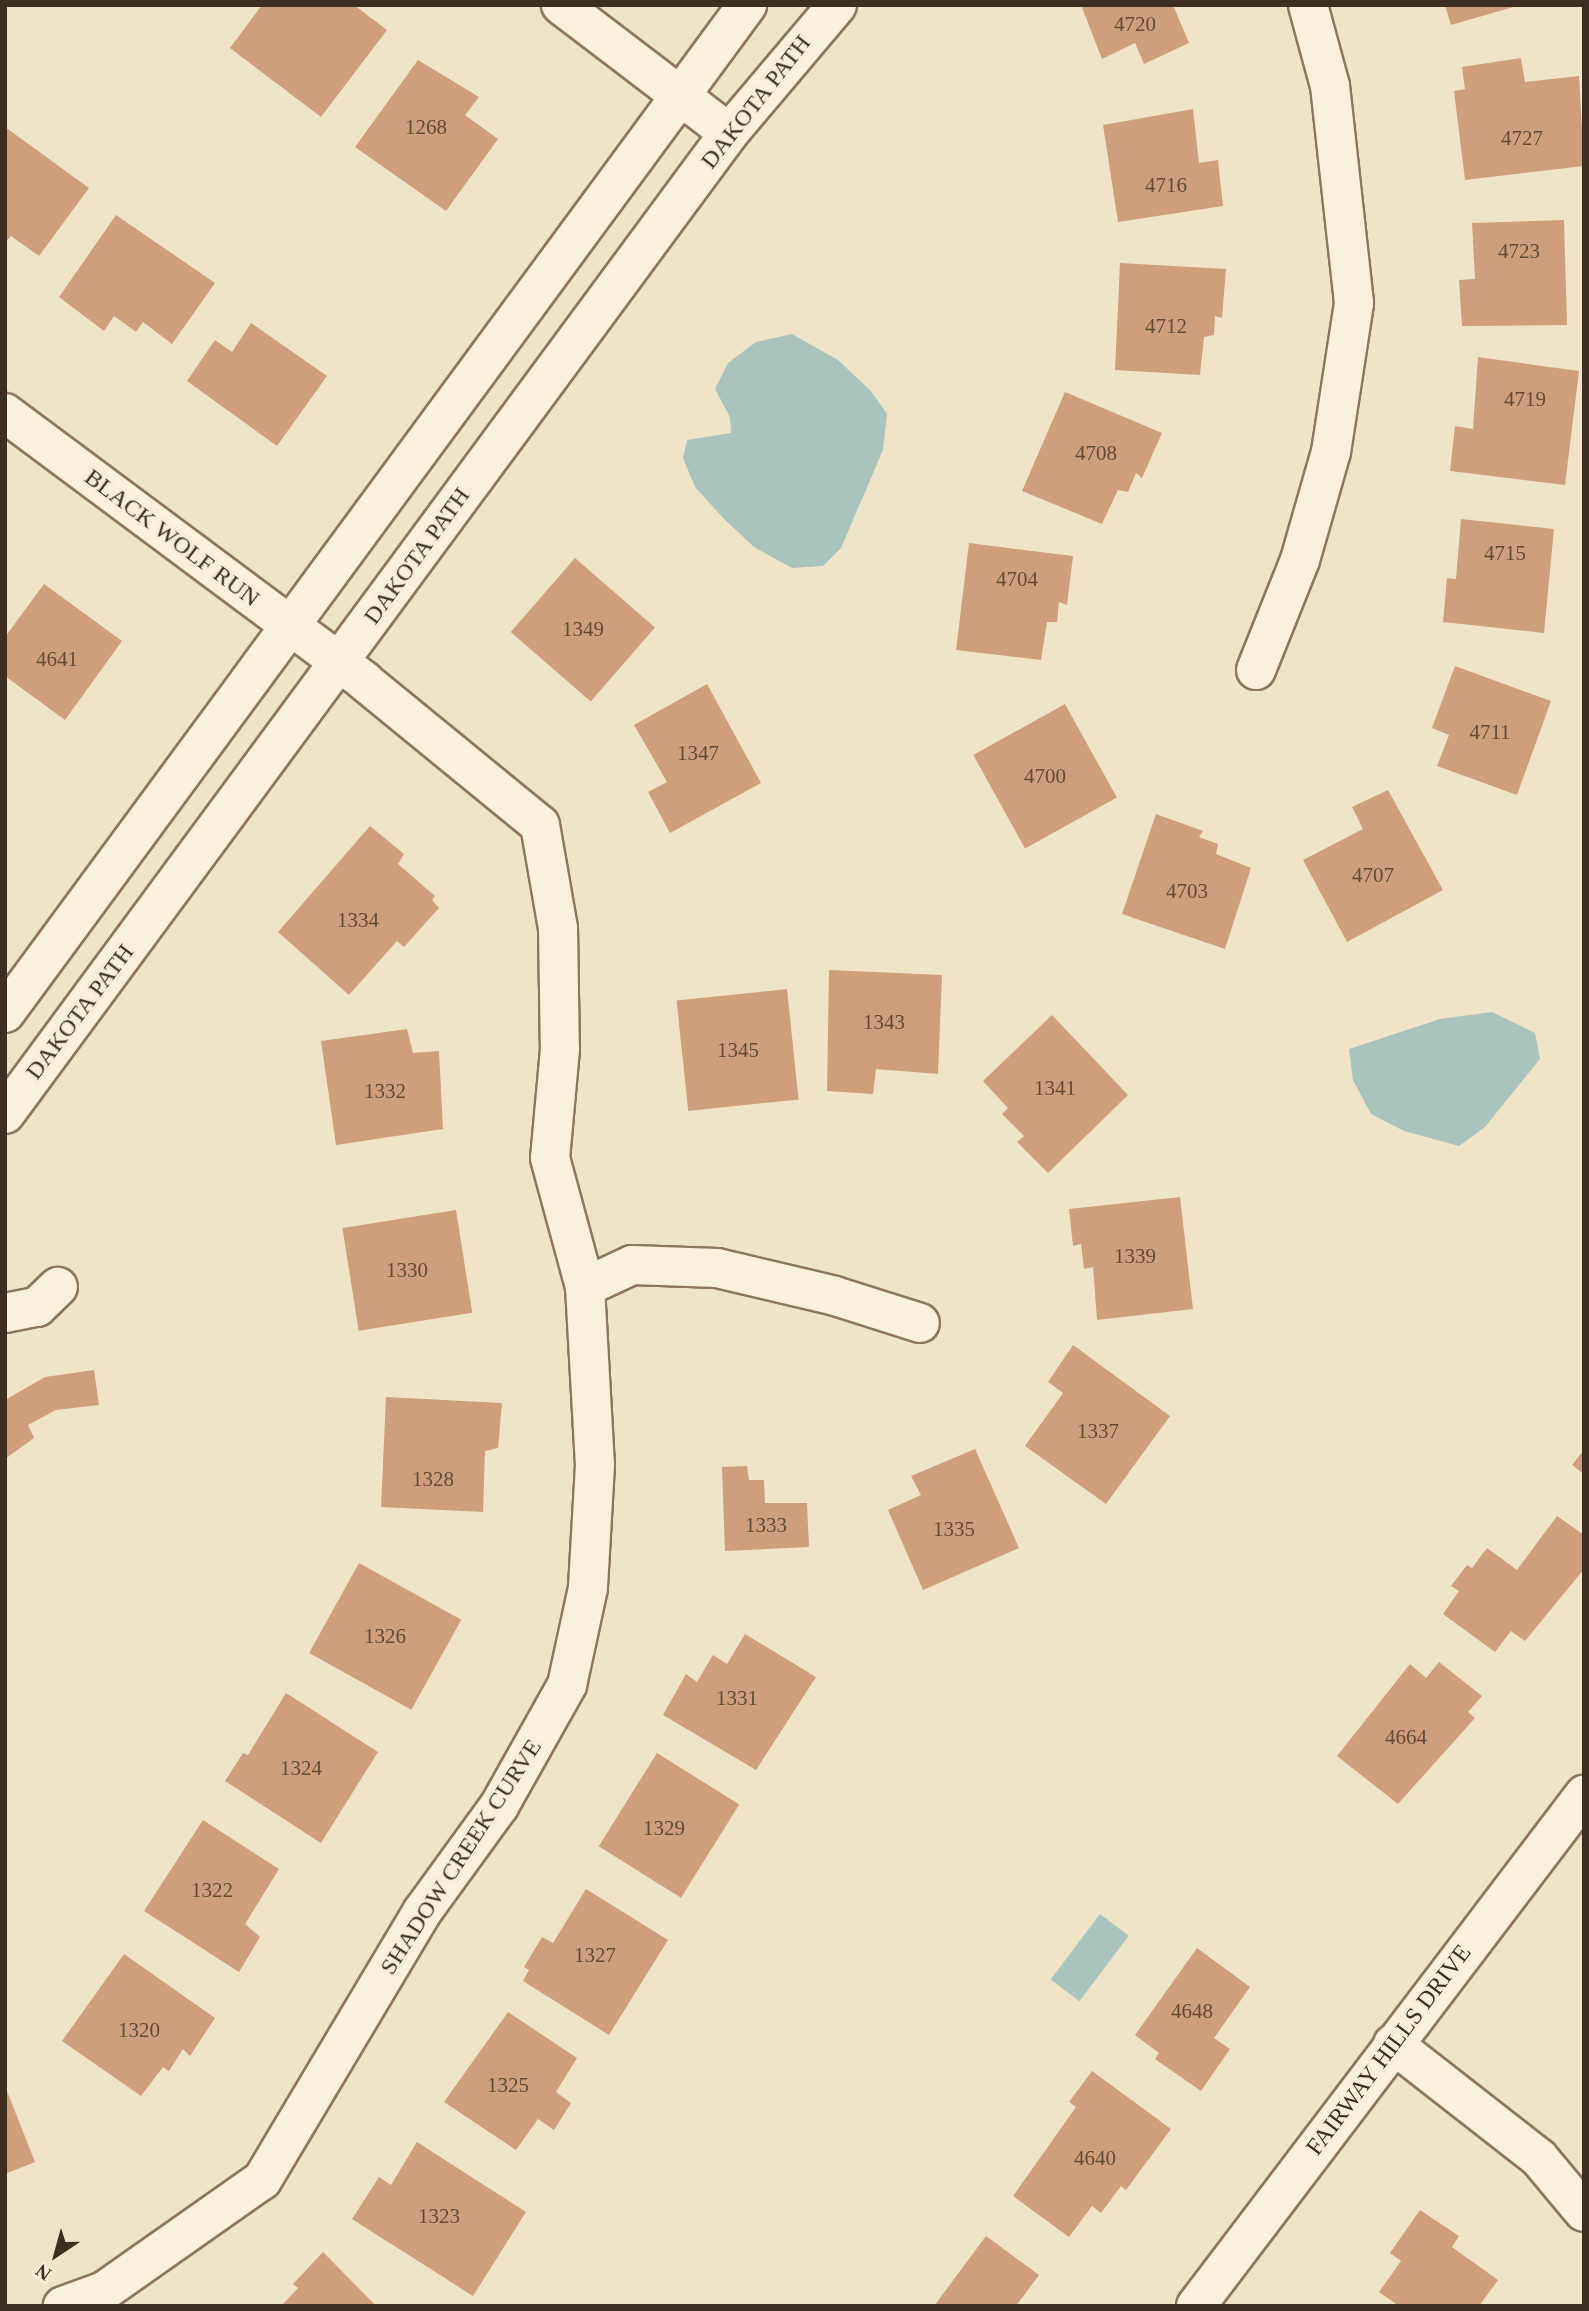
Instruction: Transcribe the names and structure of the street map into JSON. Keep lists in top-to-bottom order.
{
  "streets": {
    "street": [
      "DAKOTA PATH",
      "BLACK WOLF RUN",
      "SHADOW CREEK CURVE",
      "FAIRWAY HILLS DRIVE"
    ]
  },
  "crossings": [
    ["DAKOTA PATH", "BLACK WOLF RUN"],
    ["DAKOTA PATH", "SHADOW CREEK CURVE"],
    ["BLACK WOLF RUN", "SHADOW CREEK CURVE"]
  ],
  "house_numbers": [
    "4720",
    "1268",
    "4727",
    "4716",
    "4723",
    "4712",
    "4719",
    "4708",
    "4715",
    "4704",
    "1349",
    "4641",
    "4711",
    "1347",
    "4700",
    "4707",
    "4703",
    "1334",
    "1343",
    "1345",
    "1341",
    "1332",
    "1339",
    "1330",
    "1337",
    "1328",
    "1333",
    "1335",
    "1326",
    "1331",
    "4664",
    "1324",
    "1329",
    "1322",
    "1327",
    "4648",
    "1320",
    "1325",
    "4640",
    "1323"
  ],
  "north": "bottom left"
}
